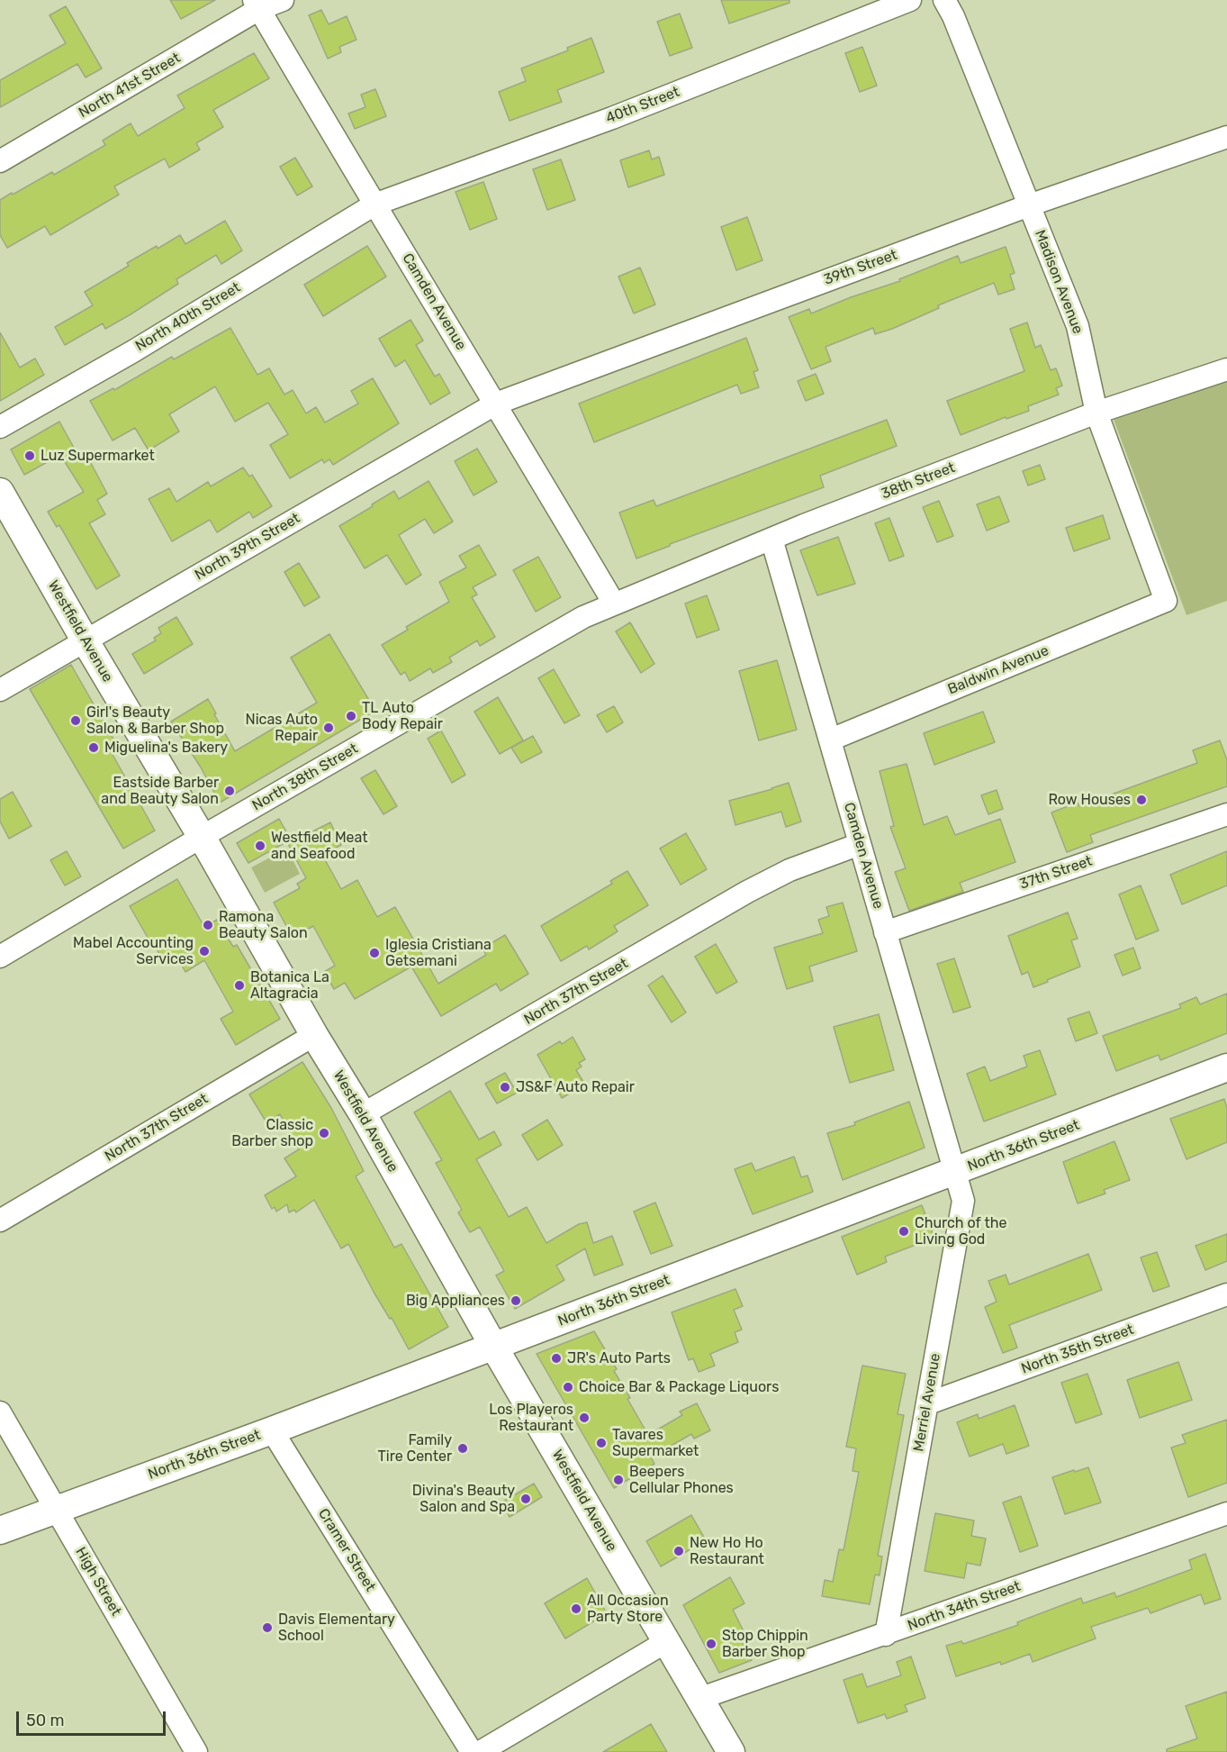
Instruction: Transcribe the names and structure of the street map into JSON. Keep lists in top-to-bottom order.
{
  "streets": {
    "street": [
      "North 41st Street",
      "40th Street",
      "39th Street",
      "Madison Avenue",
      "Camden Avenue",
      "North 40th Street",
      "38th Street",
      "North 39th Street",
      "Westfield Avenue",
      "Baldwin Avenue",
      "North 38th Street",
      "37th Street",
      "North 37th Street",
      "North 36th Street",
      "North 35th Street",
      "Merriel Avenue",
      "Cramer Street",
      "High Street",
      "North 34th Street"
    ]
  },
  "crossings": [
    ["North 41st Street", "Camden Avenue"],
    ["40th Street", "Camden Avenue"],
    ["40th Street", "North 40th Street"],
    ["39th Street", "Madison Avenue"],
    ["39th Street", "Camden Avenue"],
    ["39th Street", "North 39th Street"],
    ["Madison Avenue", "38th Street"],
    ["Madison Avenue", "Baldwin Avenue"],
    ["Camden Avenue", "North 40th Street"],
    ["Camden Avenue", "38th Street"],
    ["Camden Avenue", "North 39th Street"],
    ["Camden Avenue", "Baldwin Avenue"],
    ["Camden Avenue", "North 38th Street"],
    ["Camden Avenue", "37th Street"],
    ["Camden Avenue", "North 37th Street"],
    ["Camden Avenue", "North 36th Street"],
    ["Camden Avenue", "Merriel Avenue"],
    ["38th Street", "North 38th Street"],
    ["North 39th Street", "Westfield Avenue"],
    ["Westfield Avenue", "North 38th Street"],
    ["Westfield Avenue", "North 37th Street"],
    ["Westfield Avenue", "North 36th Street"],
    ["Westfield Avenue", "North 34th Street"],
    ["North 36th Street", "Merriel Avenue"],
    ["North 36th Street", "Cramer Street"],
    ["North 36th Street", "High Street"],
    ["North 35th Street", "Merriel Avenue"],
    ["Merriel Avenue", "North 34th Street"]
  ],
  "places": [
    "Luz Supermarket",
    "TL Auto Body Repair",
    "Girl's Beauty Salon & Barber Shop",
    "Nicas Auto Repair",
    "Miguelina's Bakery",
    "Eastside Barber and Beauty Salon",
    "Row Houses",
    "Westfield Meat and Seafood",
    "Ramona Beauty Salon",
    "Mabel Accounting Services",
    "Iglesia Cristiana Getsemani",
    "Botanica La Altagracia",
    "JS&F Auto Repair",
    "Classic Barber shop",
    "Church of the Living God",
    "Big Appliances",
    "JR's Auto Parts",
    "Choice Bar & Package Liquors",
    "Los Playeros Restaurant",
    "Tavares Supermarket",
    "Family Tire Center",
    "Beepers Cellular Phones",
    "Divina's Beauty Salon and Spa",
    "New Ho Ho Restaurant",
    "All Occasion Party Store",
    "Davis Elementary School",
    "Stop Chippin Barber Shop"
  ],
  "scale_bar": "50 m"
}
